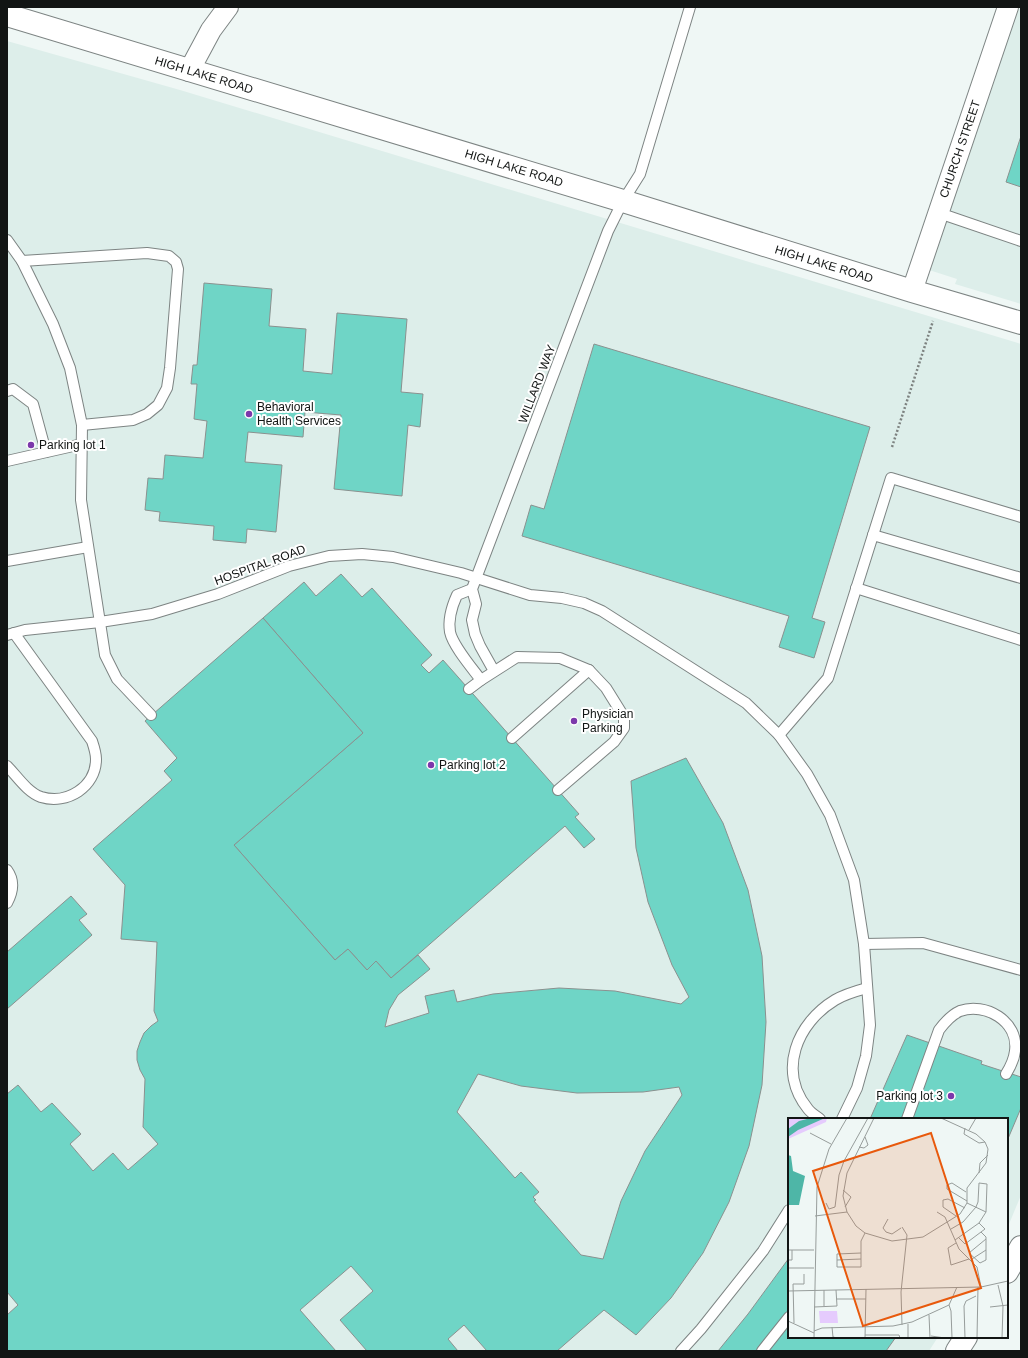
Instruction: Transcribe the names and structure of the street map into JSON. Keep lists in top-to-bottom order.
{
  "streets": {
    "street": ["HIGH LAKE ROAD", "CHURCH STREET"],
    "lane": ["WILLARD WAY", "HOSPITAL ROAD"]
  },
  "crossings": [
    ["HIGH LAKE ROAD", "CHURCH STREET"],
    ["HIGH LAKE ROAD", "WILLARD WAY"],
    ["WILLARD WAY", "HOSPITAL ROAD"]
  ],
  "places": [
    "Behavioral Health Services",
    "Parking lot 1",
    "Physician Parking",
    "Parking lot 2",
    "Parking lot 3"
  ]
}
